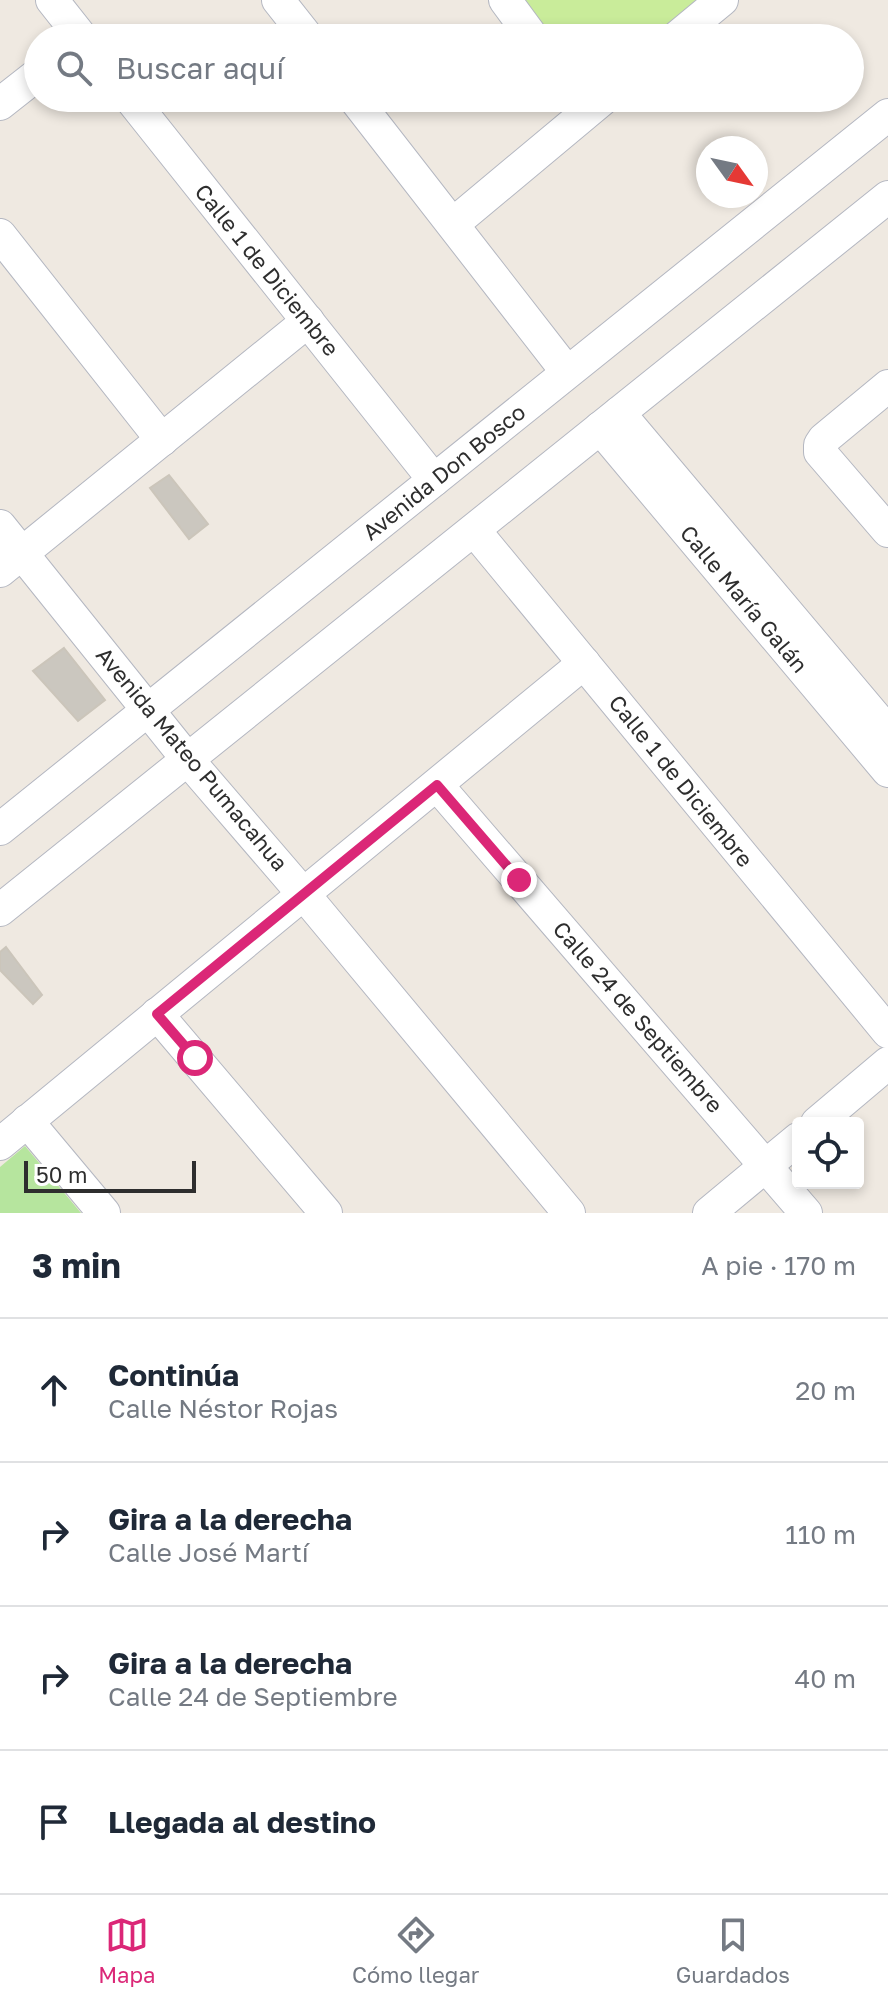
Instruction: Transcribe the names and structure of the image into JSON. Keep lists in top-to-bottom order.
{
  "streets": {
    "street": [
      "Calle 1 de Diciembre",
      "Avenida Don Bosco",
      "Calle María Galán",
      "Avenida Mateo Pumacahua",
      "Calle 24 de Septiembre"
    ]
  },
  "crossings": [
    ["Calle 1 de Diciembre", "Avenida Don Bosco"],
    ["Avenida Don Bosco", "Avenida Mateo Pumacahua"]
  ],
  "scale_bar": "50 m",
  "north": "bottom right",
  "page": {
    "search": "Buscar aquí",
    "scale": "50 m",
    "heading": ["3 min", "A pie · 170 m"],
    "list": [
      ["Continúa", "Calle Néstor Rojas", "20 m"],
      ["Gira a la derecha", "Calle José Martí", "110 m"],
      ["Gira a la derecha", "Calle 24 de Septiembre", "40 m"],
      "Llegada al destino"
    ],
    "nav": ["Mapa", "Cómo llegar", "Guardados"]
  }
}
